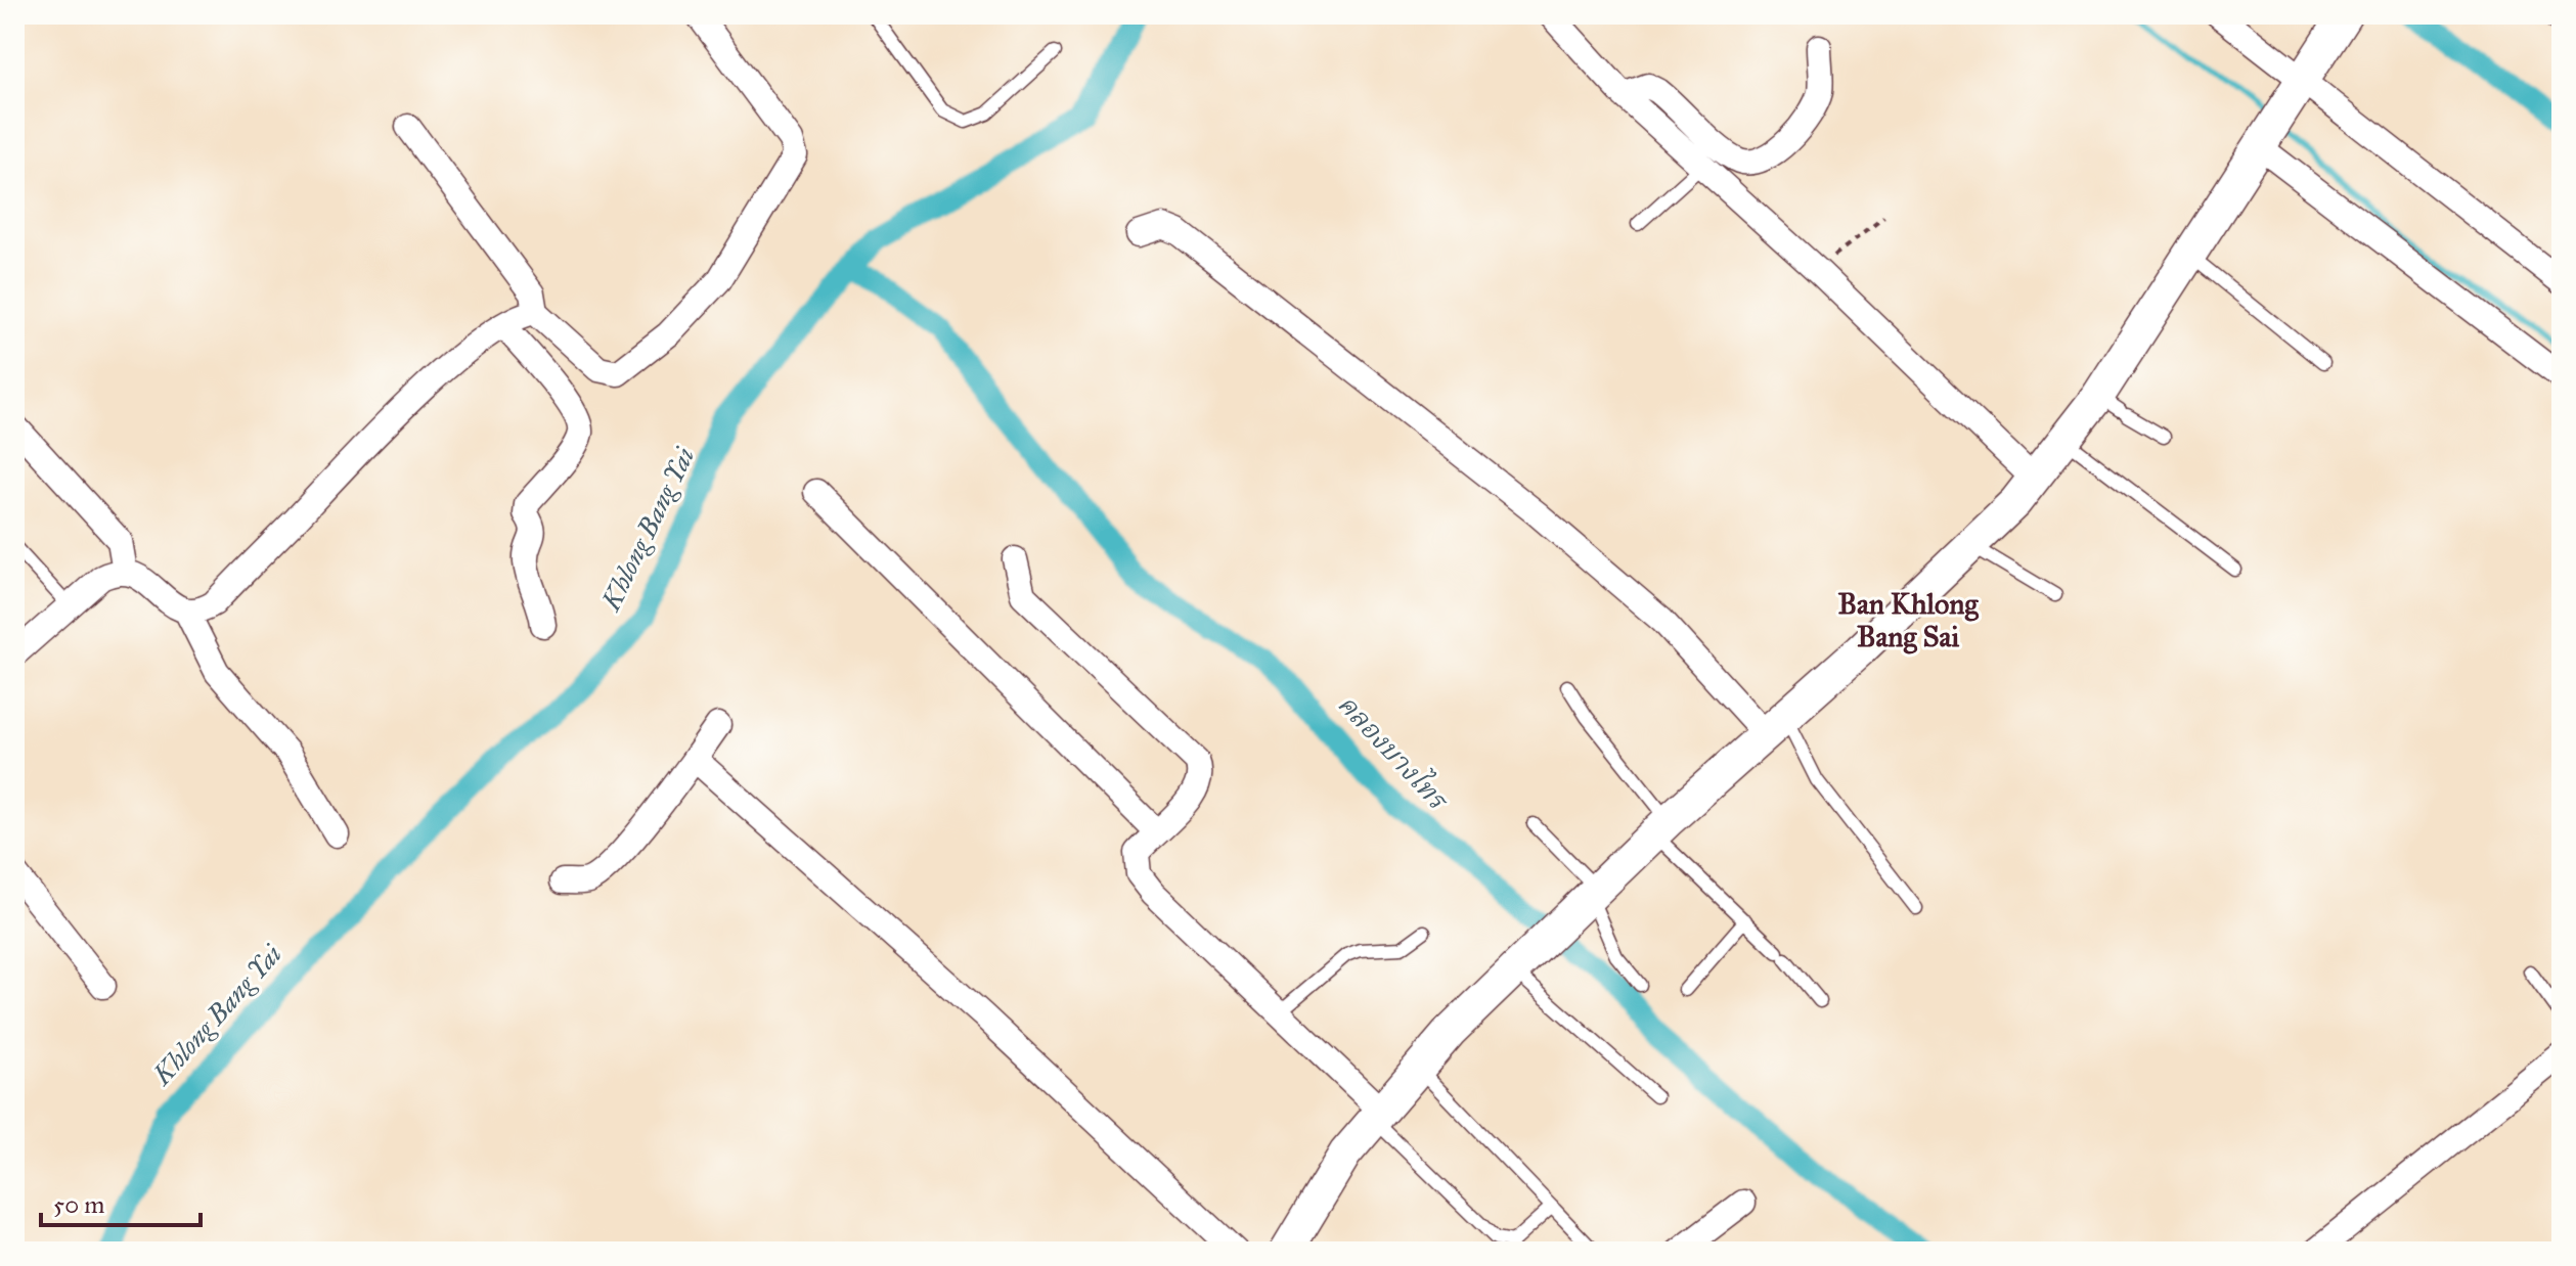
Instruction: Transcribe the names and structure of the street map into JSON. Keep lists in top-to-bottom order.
{
  "districts": ["Ban Khlong Bang Sai"],
  "water": ["Khlong Bang Yai", "คลองบางไทร"],
  "scale_bar": "50 m"
}
